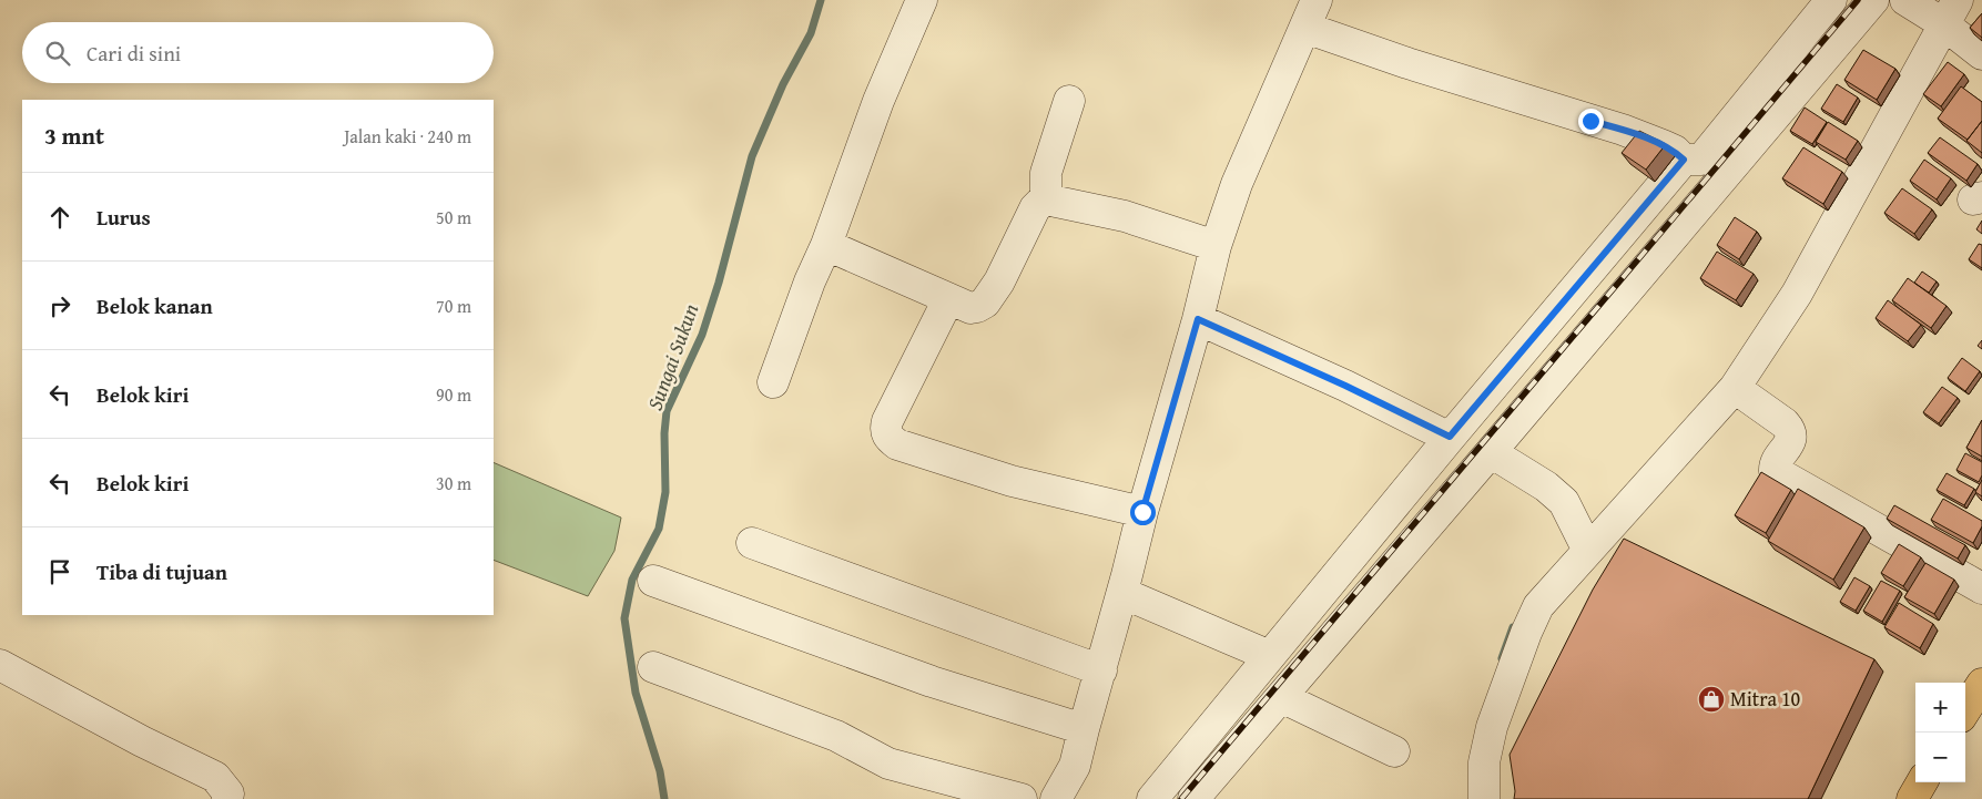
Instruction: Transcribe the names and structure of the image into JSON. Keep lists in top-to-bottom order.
{
  "water": ["Sungai Sukun"],
  "places": {
    "shop": ["Mitra 10"]
  },
  "page": {
    "search": "Cari di sini",
    "heading": ["3 mnt", "Jalan kaki · 240 m"],
    "list": [
      ["Lurus", "50 m"],
      ["Belok kanan", "70 m"],
      ["Belok kiri", "90 m"],
      ["Belok kiri", "30 m"],
      "Tiba di tujuan"
    ],
    "map_buttons": ["+", "−"]
  }
}
